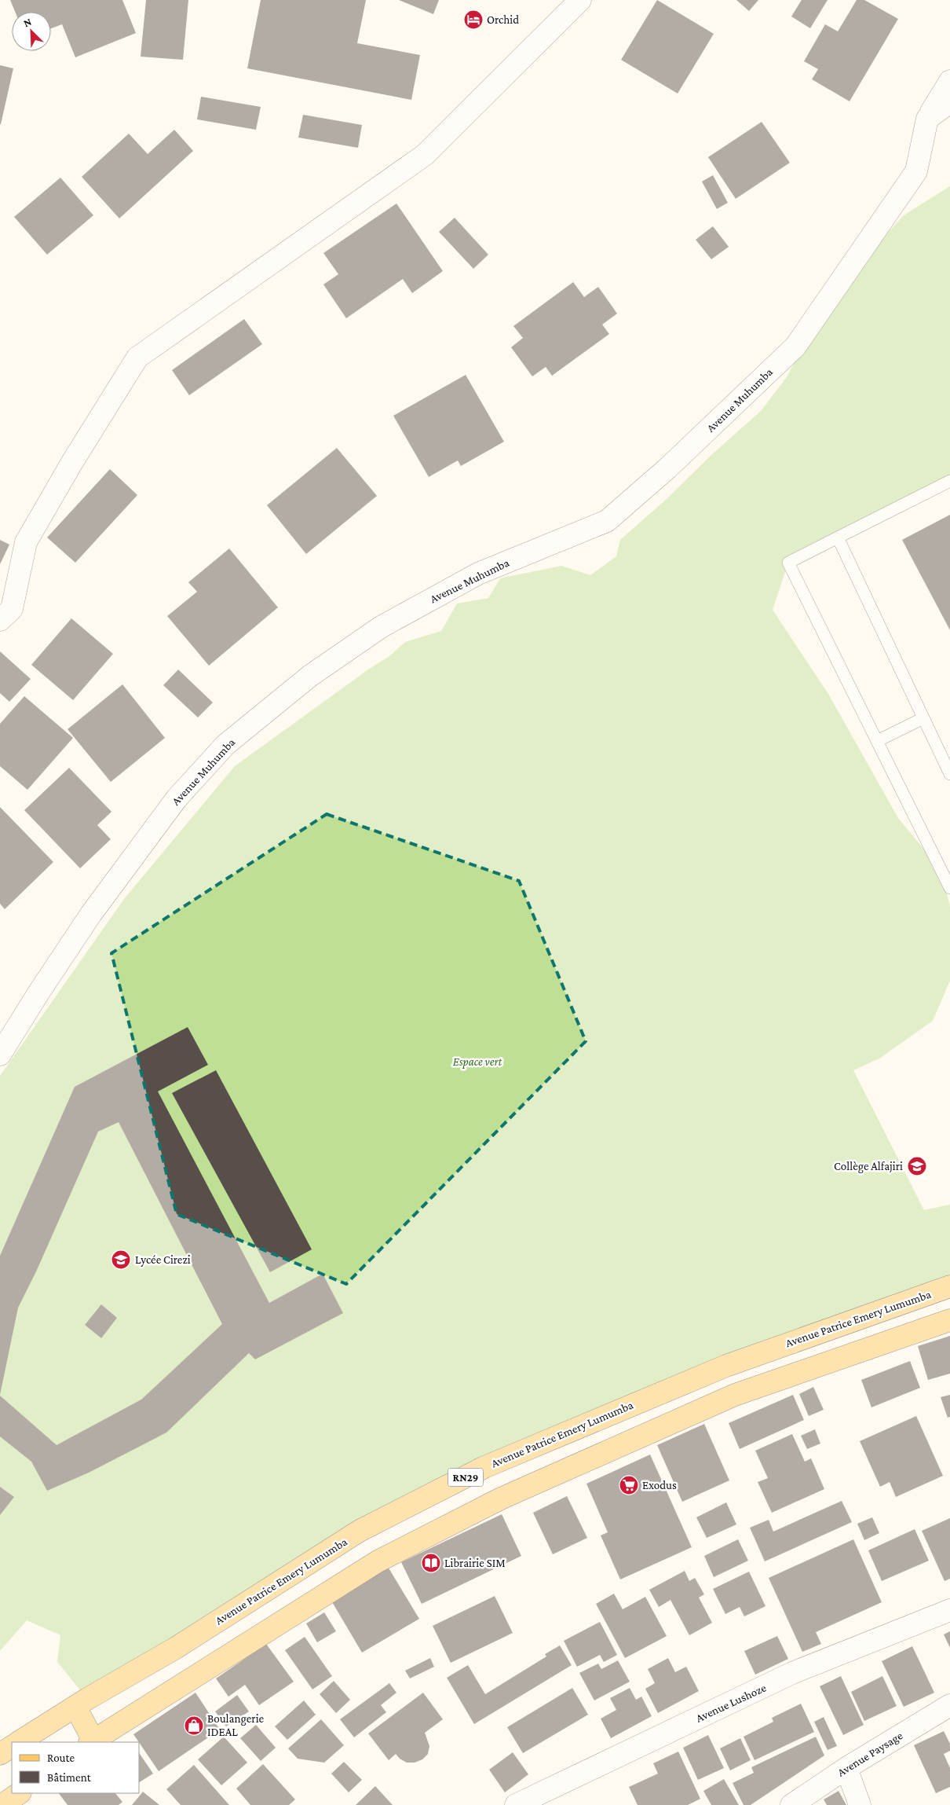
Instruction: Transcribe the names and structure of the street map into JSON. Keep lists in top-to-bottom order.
{
  "streets": {
    "main road": ["Avenue Patrice Emery Lumumba", "RN29"],
    "street": ["Avenue Muhumba", "Avenue Lushoze", "Avenue Paysage"]
  },
  "parks": ["Espace vert"],
  "places": {
    "hotel": ["Orchid"],
    "school or university": ["Collège Alfajiri", "Lycée Cirezi"],
    "supermarket": ["Exodus"],
    "library": ["Librairie SIM"],
    "shop": ["Boulangerie IDEAL"]
  },
  "legend": ["Route", "Bâtiment"],
  "north": "top left"
}
